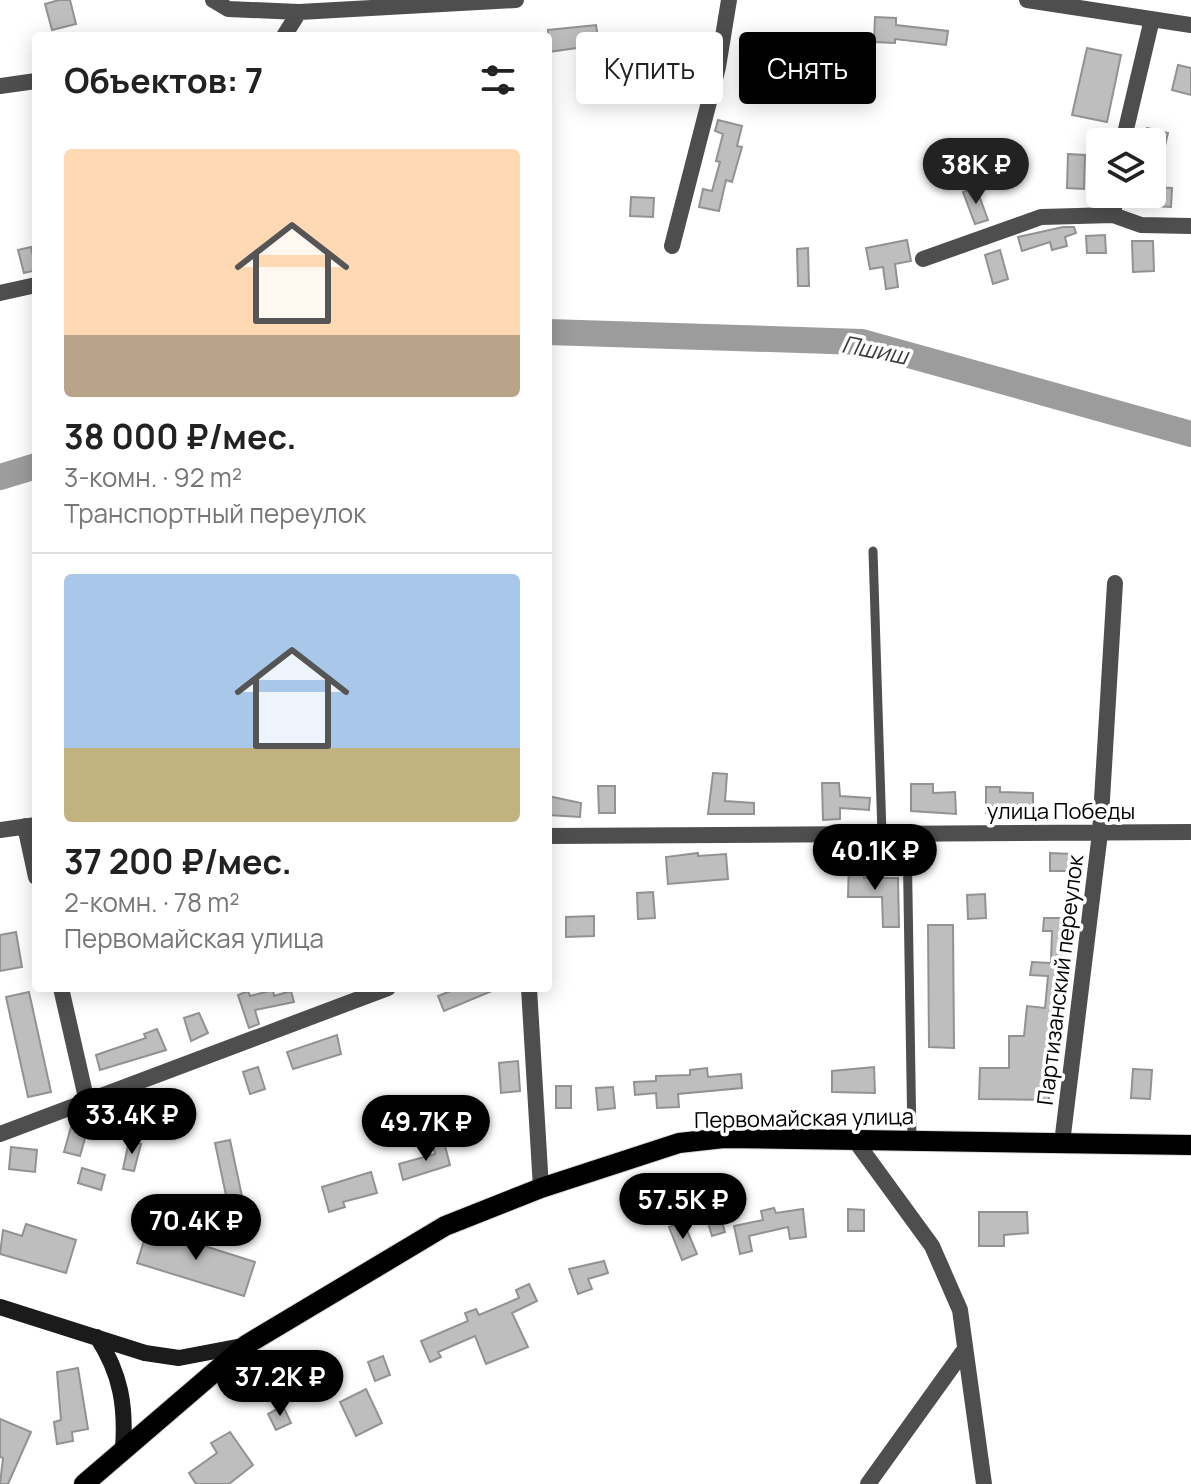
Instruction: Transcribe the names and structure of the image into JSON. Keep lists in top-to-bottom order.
{
  "streets": {
    "main road": ["Первомайская улица"],
    "street": ["улица Победы", "Партизанский переулок"]
  },
  "crossings": [
    ["улица Победы", "Партизанский переулок"],
    ["Партизанский переулок", "Первомайская улица"]
  ],
  "water": ["Пшиш"],
  "page": {
    "chip": ["Купить", "Снять"],
    "heading": "Объектов: 7",
    "list": [
      {
        "name": "38 000 ₽/мес.",
        "note": "3-комн. · 92 m² · Транспортный переулок"
      },
      {
        "name": "37 200 ₽/мес.",
        "note": "2-комн. · 78 m² · Первомайская улица"
      }
    ],
    "price": [
      "38K ₽",
      "40.1K ₽",
      "33.4K ₽",
      "49.7K ₽",
      "57.5K ₽",
      "70.4K ₽",
      "37.2K ₽"
    ]
  }
}
